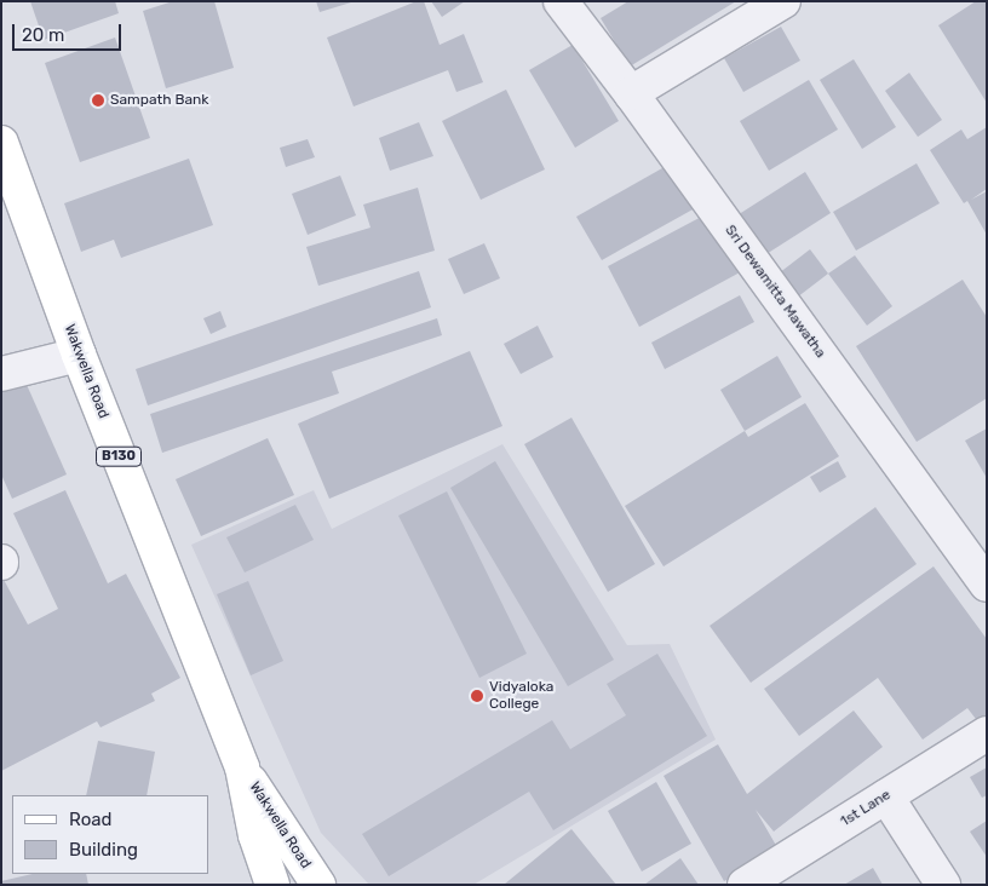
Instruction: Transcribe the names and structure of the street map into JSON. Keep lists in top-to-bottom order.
{
  "streets": {
    "main road": ["Wakwella Road", "B130"],
    "street": ["Sri Dewamitta Mawatha", "1st Lane"]
  },
  "places": ["Sampath Bank", "Vidyaloka College"],
  "legend": ["Road", "Building"],
  "scale_bar": "20 m"
}
